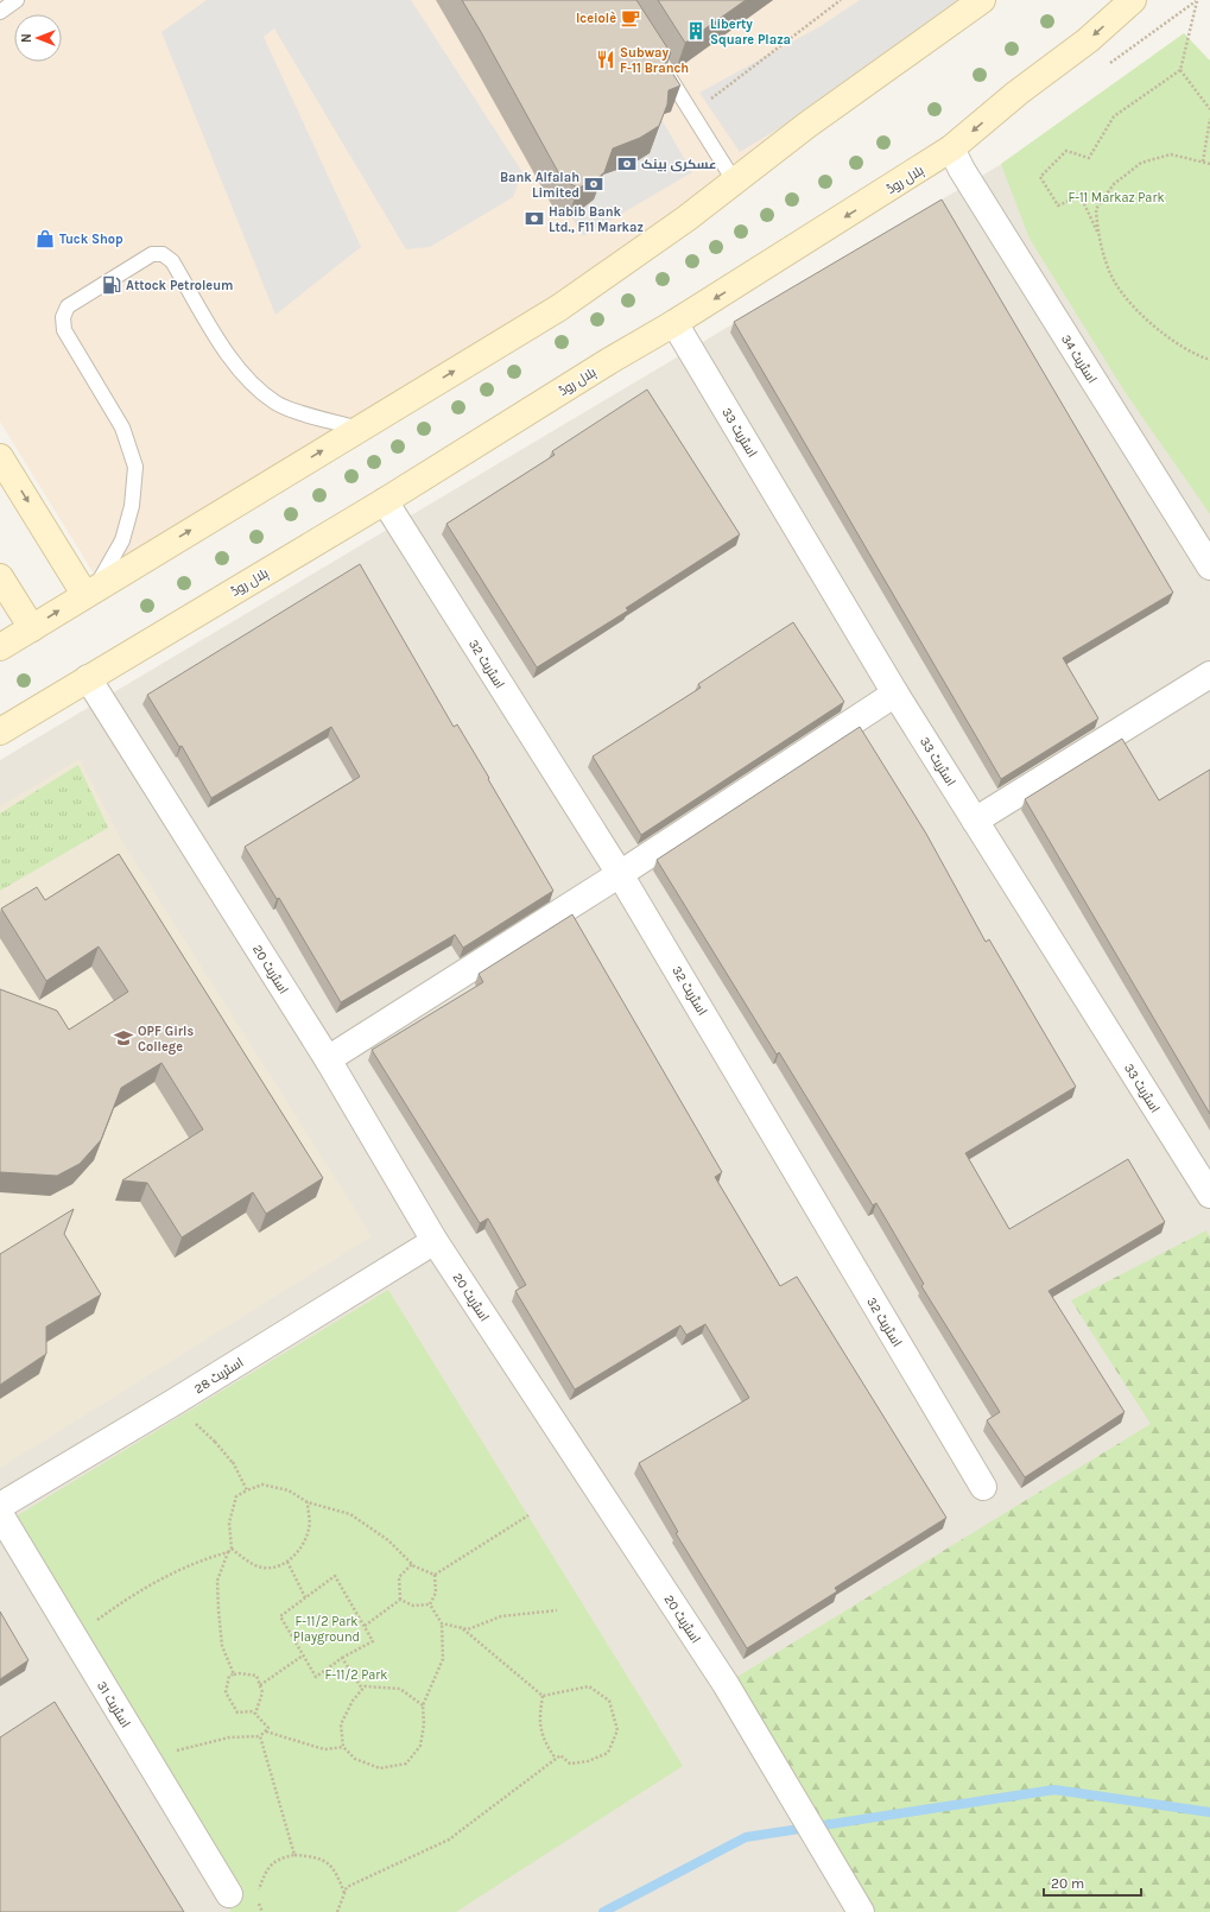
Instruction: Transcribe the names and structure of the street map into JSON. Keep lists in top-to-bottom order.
{
  "streets": {
    "street": [
      "ہلال روڈ",
      "اسٹریٹ 34",
      "اسٹریٹ 33",
      "اسٹریٹ 32",
      "اسٹریٹ 20",
      "اسٹریٹ 28",
      "اسٹریٹ 31"
    ]
  },
  "crossings": [
    ["ہلال روڈ", "اسٹریٹ 34"],
    ["ہلال روڈ", "اسٹریٹ 33"],
    ["ہلال روڈ", "اسٹریٹ 32"],
    ["ہلال روڈ", "اسٹریٹ 20"],
    ["اسٹریٹ 20", "اسٹریٹ 28"]
  ],
  "parks": ["F-11 Markaz Park", "F-11/2 Park Playground", "F-11/2 Park"],
  "places": {
    "cafe": ["Iceiolè"],
    "building": ["Liberty Square Plaza"],
    "restaurant": ["Subway F-11 Branch"],
    "bank": ["عسکری بینک", "Bank Alfalah Limited", "Habib Bank Ltd., F11 Markaz"],
    "shop": ["Tuck Shop"],
    "fuel station": ["Attock Petroleum"],
    "school or university": ["OPF Girls College"]
  },
  "scale_bar": "20 m",
  "north": "left"
}
